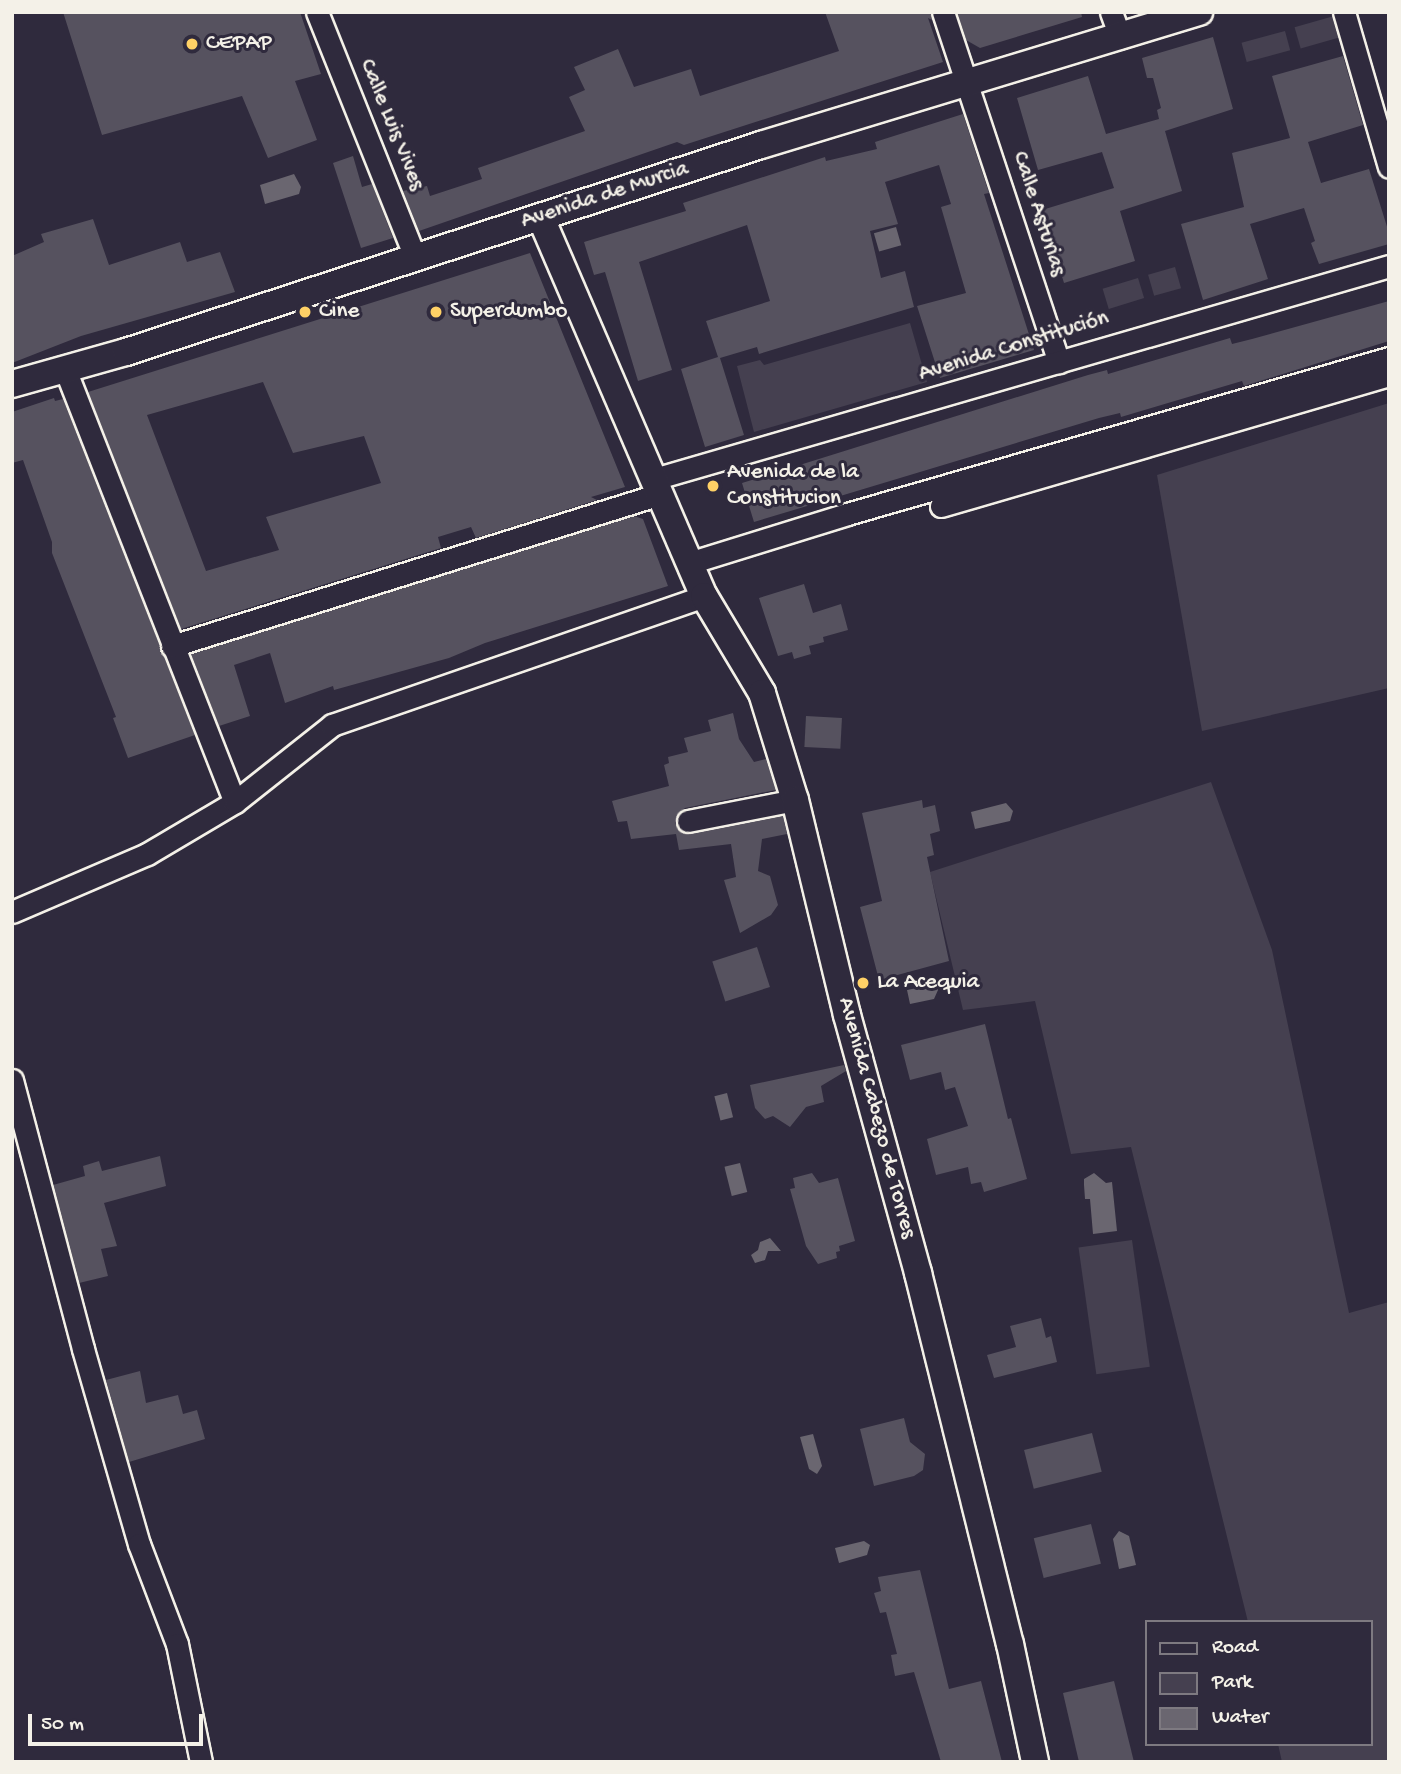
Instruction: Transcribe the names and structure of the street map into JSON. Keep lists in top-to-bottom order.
{
  "streets": {
    "street": [
      "Calle Luis Vives",
      "Avenida de Murcia",
      "Calle Asturias",
      "Avenida Constitución",
      "Avenida Cabezo de Torres"
    ]
  },
  "crossings": [
    ["Calle Luis Vives", "Avenida de Murcia"],
    ["Avenida de Murcia", "Calle Asturias"],
    ["Avenida de Murcia", "Avenida Cabezo de Torres"],
    ["Calle Asturias", "Avenida Constitución"],
    ["Avenida Constitución", "Avenida Cabezo de Torres"]
  ],
  "places": [
    "CEPAP",
    "Cine",
    "Superdumbo",
    "Avenida de la Constitucion",
    "La Acequia"
  ],
  "legend": ["Road", "Park", "Water"],
  "scale_bar": "50 m"
}
